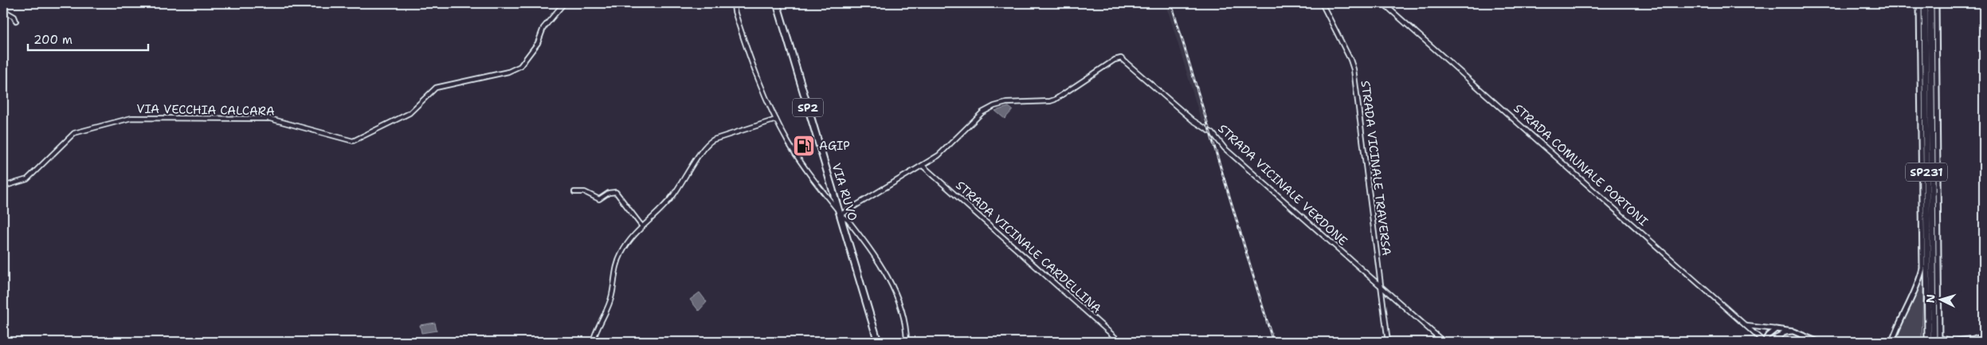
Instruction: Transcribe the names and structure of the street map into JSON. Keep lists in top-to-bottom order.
{
  "streets": {
    "main road": ["SP2", "SP231", "VIA RUVO"],
    "street": [
      "VIA VECCHIA CALCARA",
      "STRADA COMUNALE PORTONI",
      "STRADA VICINALE TRAVERSA",
      "STRADA VICINALE VERDONE",
      "STRADA VICINALE CARDELLINA"
    ]
  },
  "crossings": [
    ["STRADA VICINALE TRAVERSA", "STRADA VICINALE VERDONE"],
    ["STRADA VICINALE VERDONE", "VIA RUVO"],
    ["STRADA VICINALE VERDONE", "STRADA VICINALE CARDELLINA"]
  ],
  "places": {
    "fuel station": ["AGIP"]
  },
  "scale_bar": "200 m",
  "north": "left"
}
